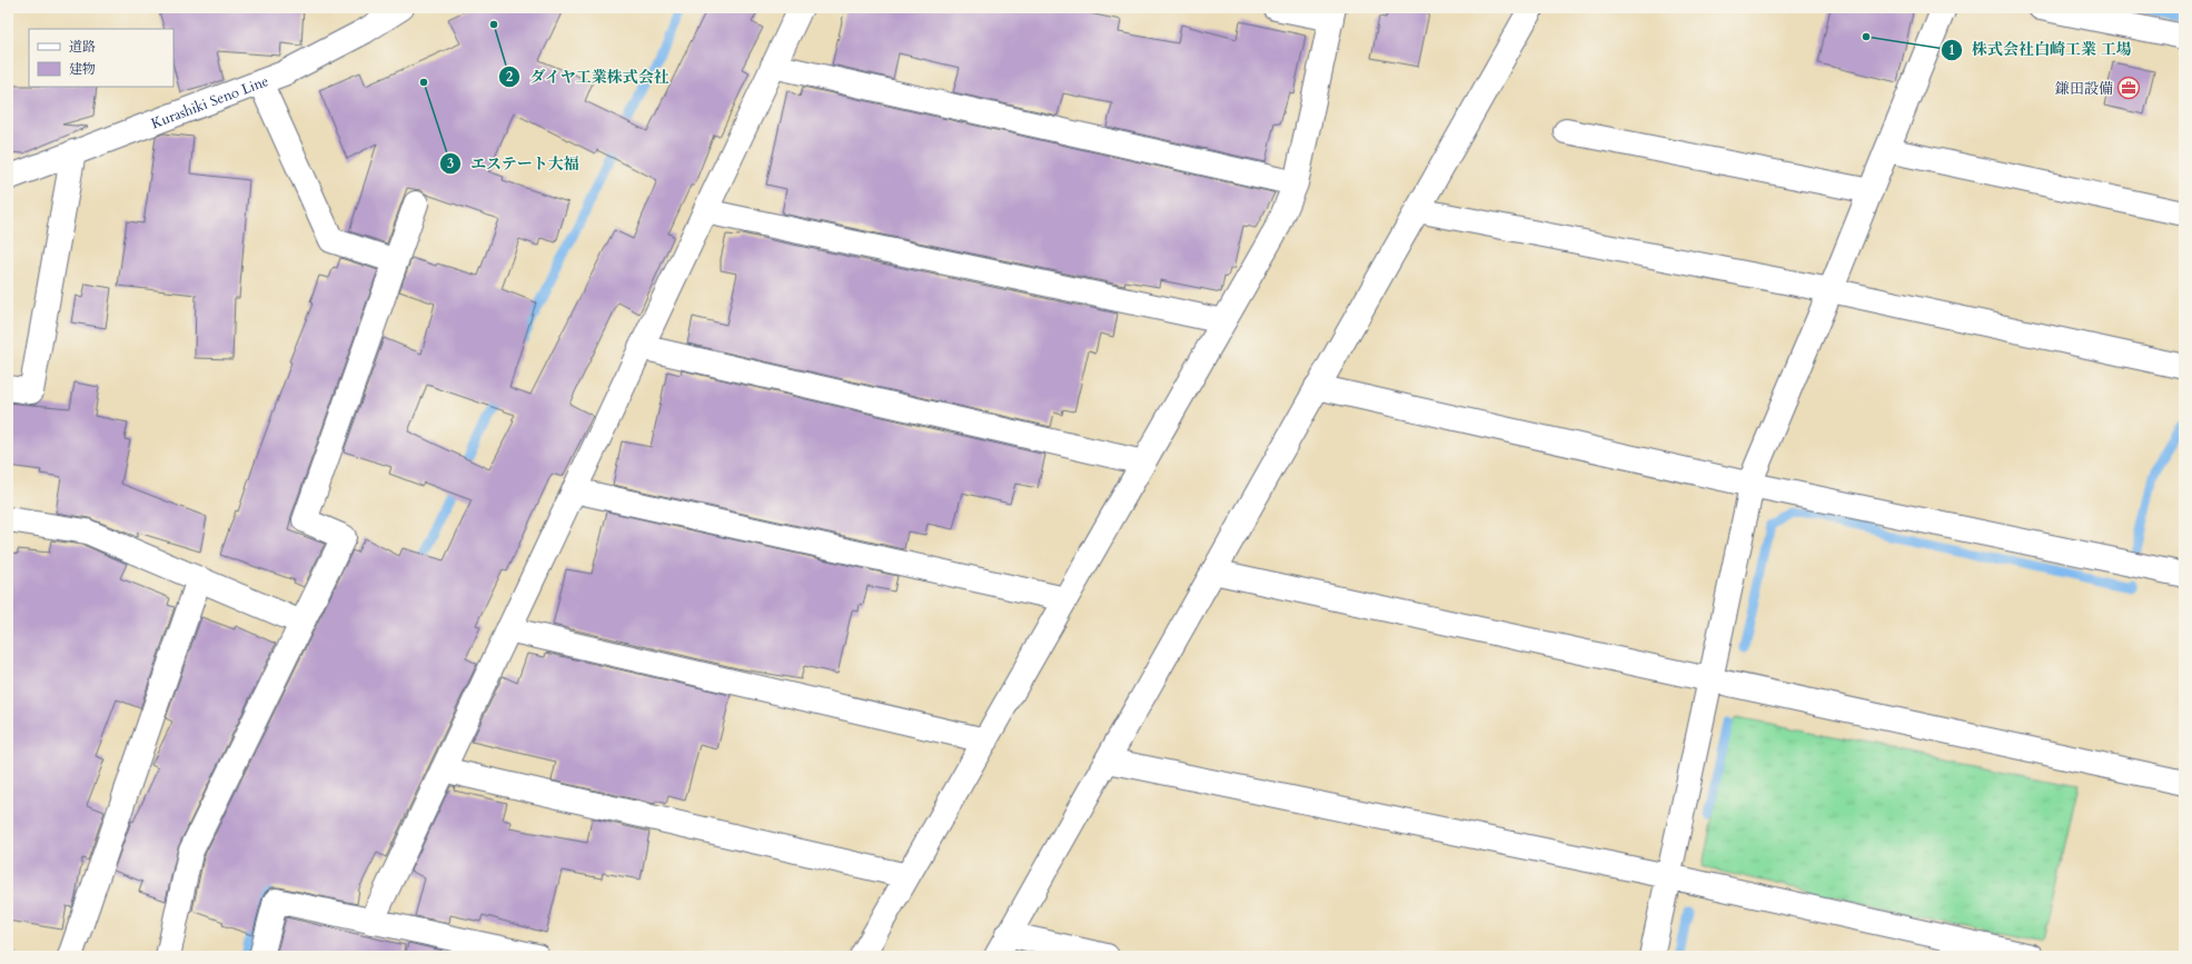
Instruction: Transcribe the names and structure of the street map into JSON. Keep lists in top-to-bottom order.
{
  "streets": {
    "street": ["Kurashiki Seno Line"]
  },
  "places": {
    "other": ["ダイヤ工業株式会社", "株式会社白崎工業 工場", "エステート大福"],
    "office": ["鎌田設備"]
  },
  "legend": ["道路", "建物"]
}
